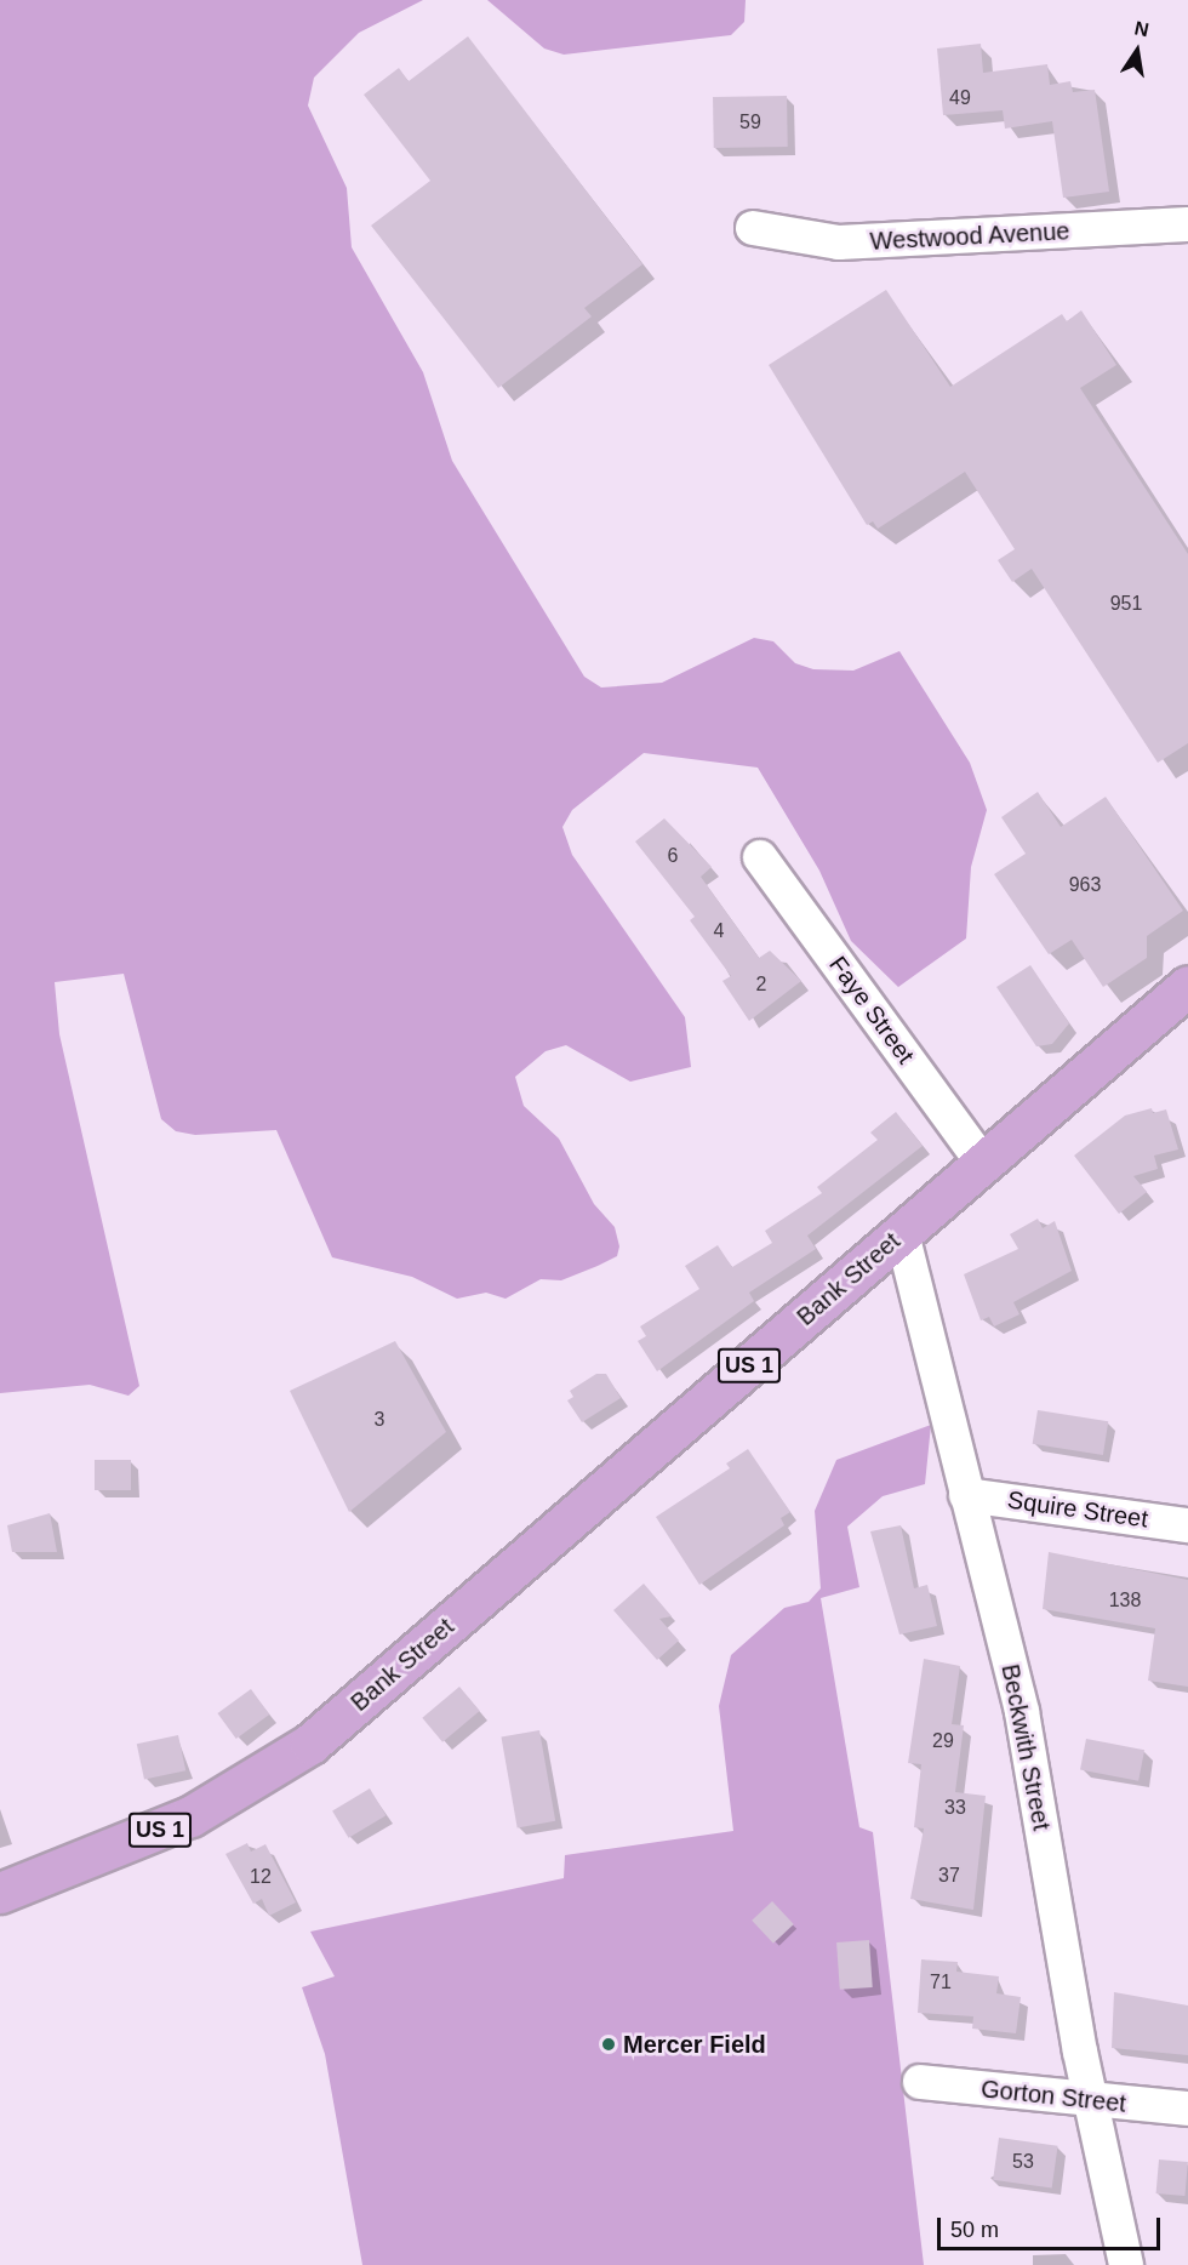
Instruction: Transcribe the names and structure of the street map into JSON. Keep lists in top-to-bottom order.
{
  "streets": {
    "main road": ["Bank Street", "US 1"],
    "street": [
      "Westwood Avenue",
      "Faye Street",
      "Squire Street",
      "Beckwith Street",
      "Gorton Street"
    ]
  },
  "crossings": [
    ["Faye Street", "Bank Street"],
    ["Bank Street", "Beckwith Street"],
    ["Squire Street", "Beckwith Street"],
    ["Beckwith Street", "Gorton Street"]
  ],
  "places": ["Mercer Field"],
  "house_numbers": [
    "49",
    "59",
    "951",
    "6",
    "963",
    "4",
    "2",
    "3",
    "138",
    "29",
    "33",
    "37",
    "12",
    "71",
    "53"
  ],
  "scale_bar": "50 m",
  "north": "top"
}
